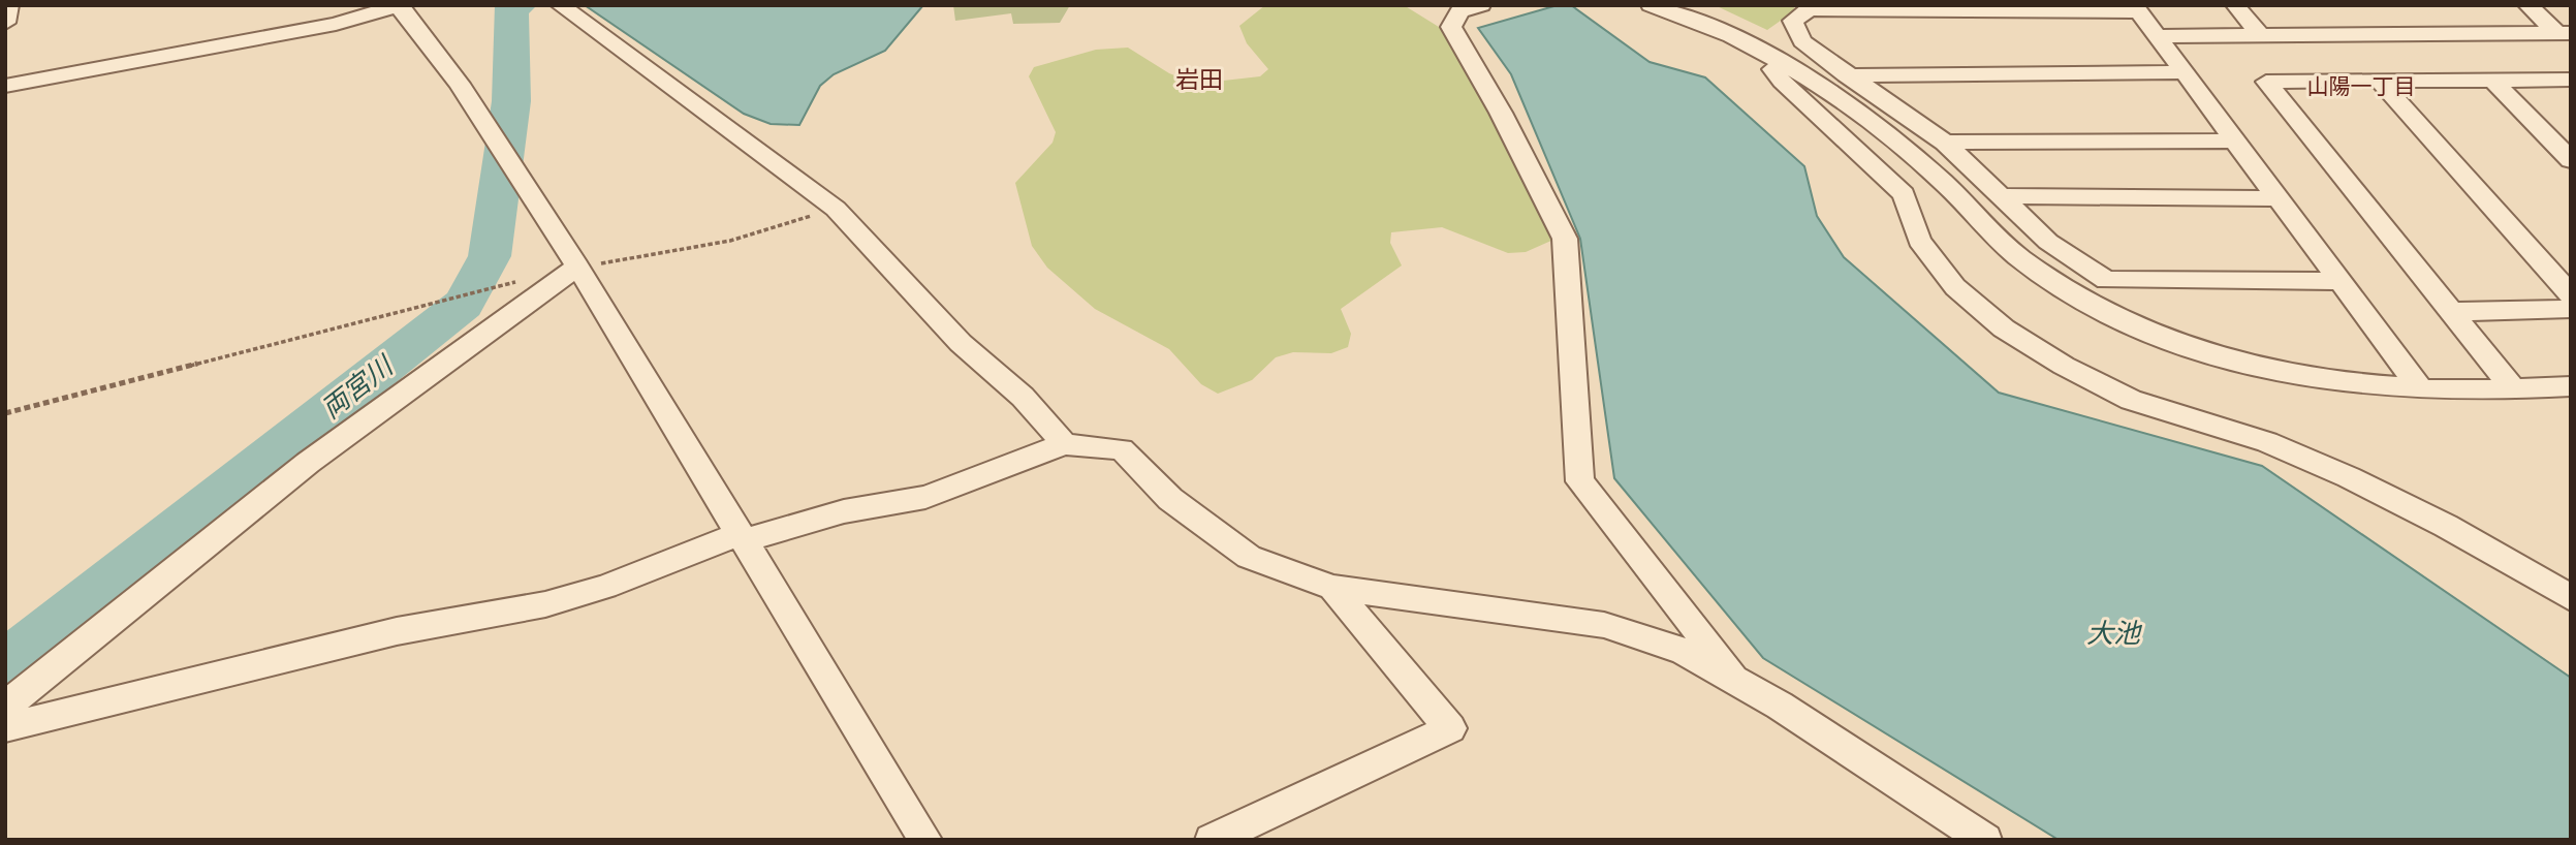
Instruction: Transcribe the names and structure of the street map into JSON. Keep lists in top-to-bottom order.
{
  "districts": ["岩田", "山陽一丁目"],
  "water": ["両宮川", "大池"]
}
